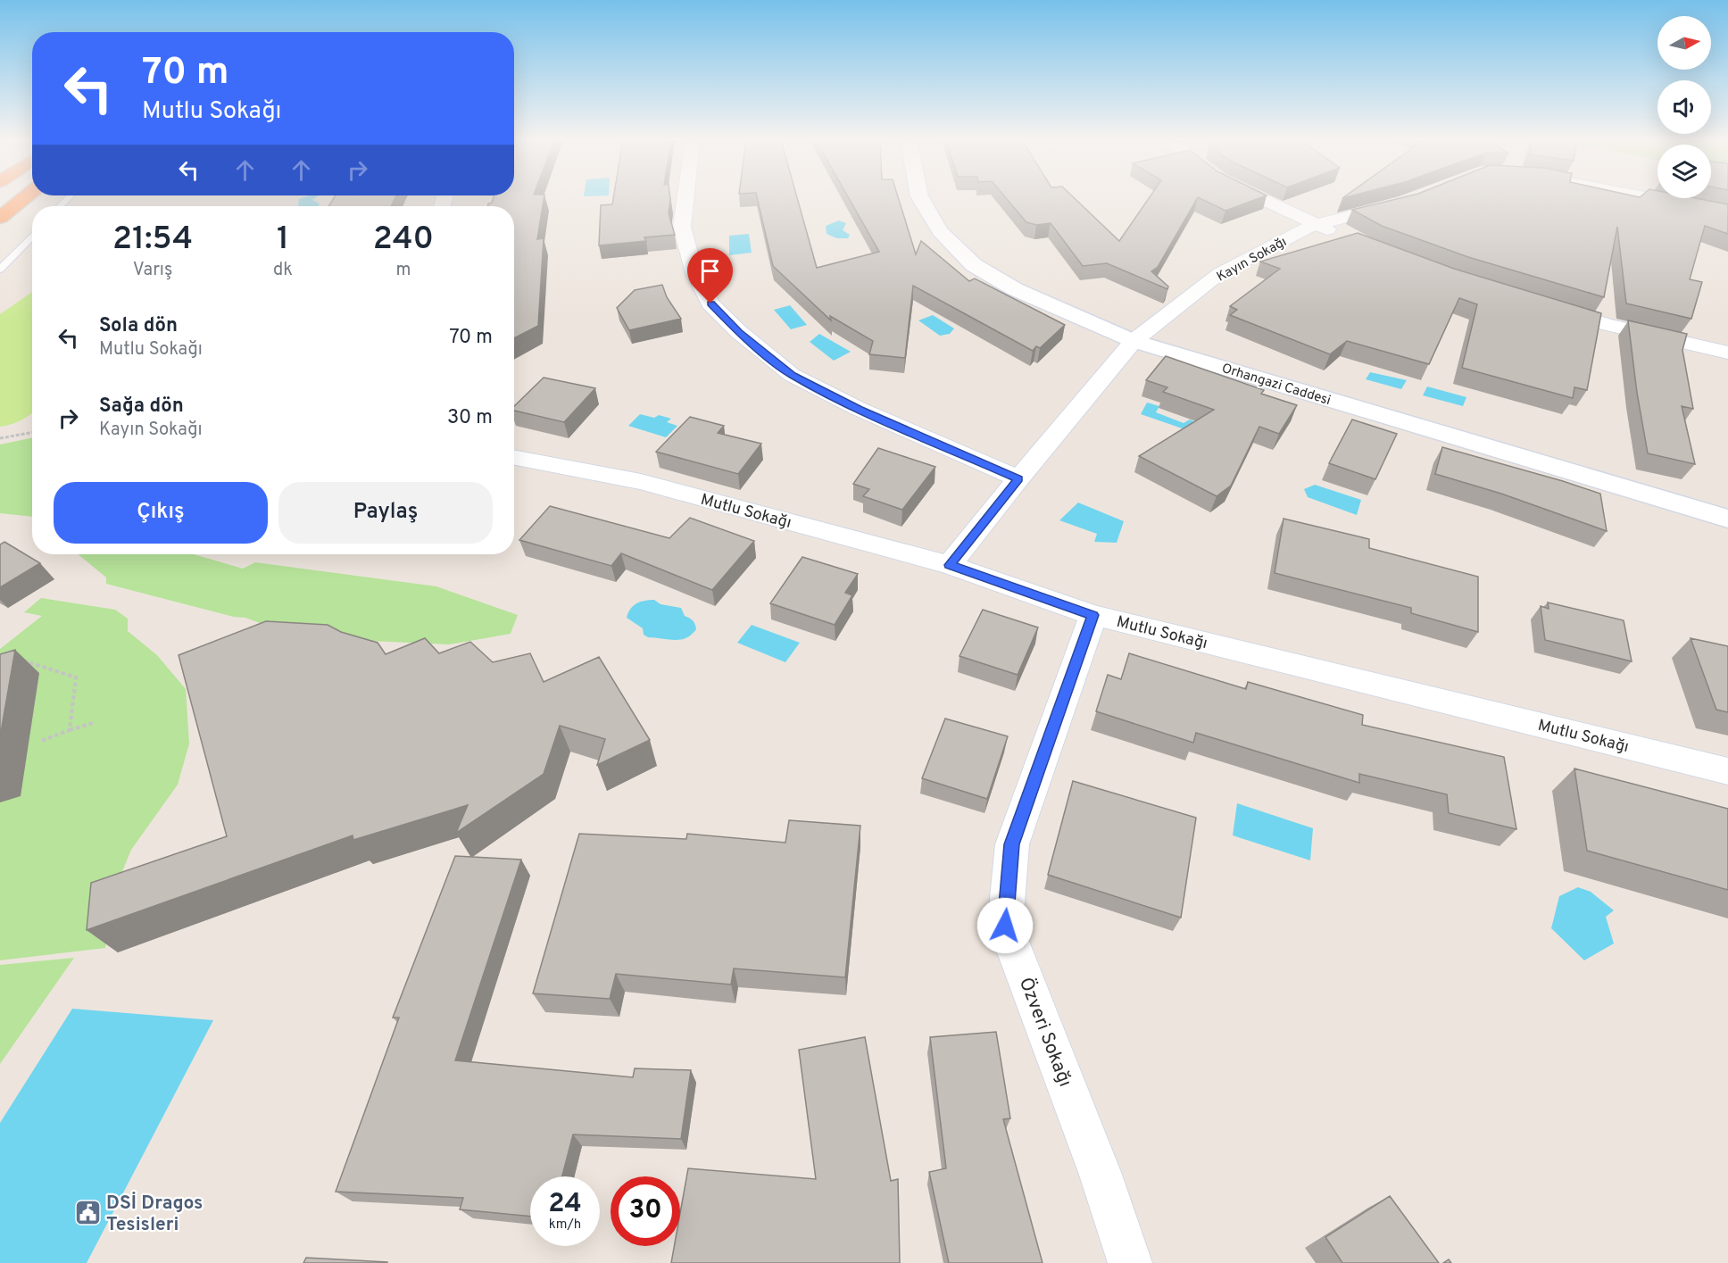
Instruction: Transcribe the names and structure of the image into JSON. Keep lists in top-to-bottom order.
{
  "streets": {
    "street": [
      "Kayın Sokağı",
      "Orhangazi Caddesi",
      "Mutlu Sokağı",
      "Özveri Sokağı"
    ]
  },
  "crossings": [
    ["Kayın Sokağı", "Orhangazi Caddesi"],
    ["Kayın Sokağı", "Mutlu Sokağı"],
    ["Mutlu Sokağı", "Özveri Sokağı"]
  ],
  "places": {
    "public building": ["DSİ Dragos Tesisleri"]
  },
  "north": "right",
  "page": {
    "turn": ["70 m", "Mutlu Sokağı"],
    "eta": [
      "21:54",
      "Varış",
      "1",
      "dk",
      "240",
      "m"
    ],
    "list": [
      {
        "name": "Sola dön",
        "note": "Mutlu Sokağı",
        "value": "70 m"
      },
      {
        "name": "Sağa dön",
        "note": "Kayın Sokağı",
        "value": "30 m"
      }
    ],
    "buttons": ["Çıkış", "Paylaş"],
    "speed": "24 km/h",
    "limit": "30"
  }
}
